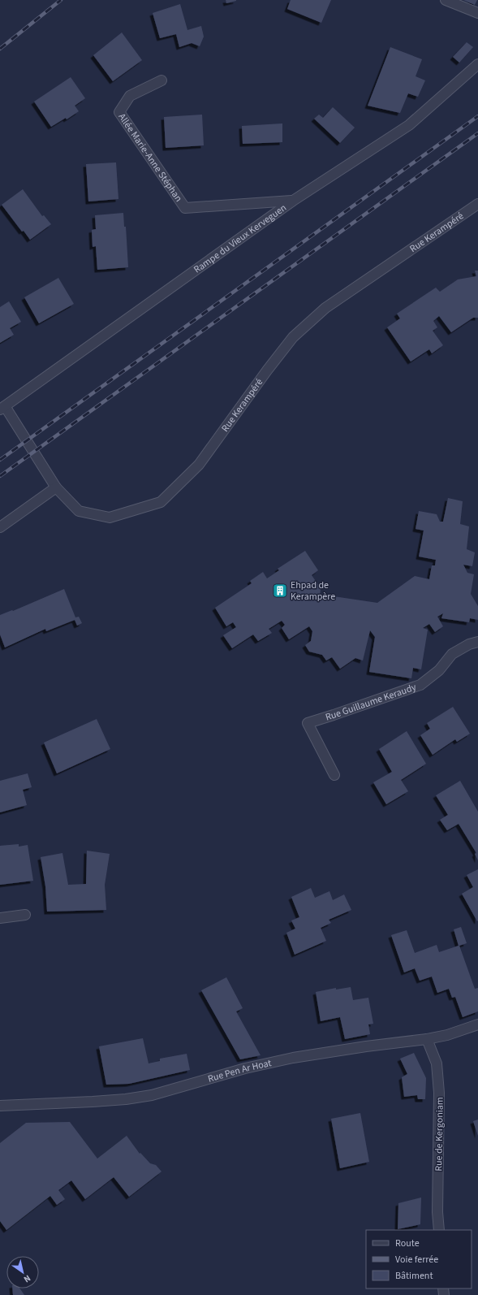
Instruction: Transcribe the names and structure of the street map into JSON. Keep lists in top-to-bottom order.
{
  "streets": {
    "street": [
      "Allée Marie-Anne Stéphan",
      "Rue Kerampéré",
      "Rampe du Vieux Kerveguen",
      "Rue Guillaume Keraudy",
      "Rue Pen Ar Hoat",
      "Rue de Kergoniam"
    ]
  },
  "crossings": [
    ["Allée Marie-Anne Stéphan", "Rampe du Vieux Kerveguen"],
    ["Rue Kerampéré", "Rampe du Vieux Kerveguen"],
    ["Rue Pen Ar Hoat", "Rue de Kergoniam"]
  ],
  "places": {
    "building": ["Ehpad de Kerampère"]
  },
  "legend": ["Route", "Voie ferrée", "Bâtiment"],
  "north": "bottom right"
}
